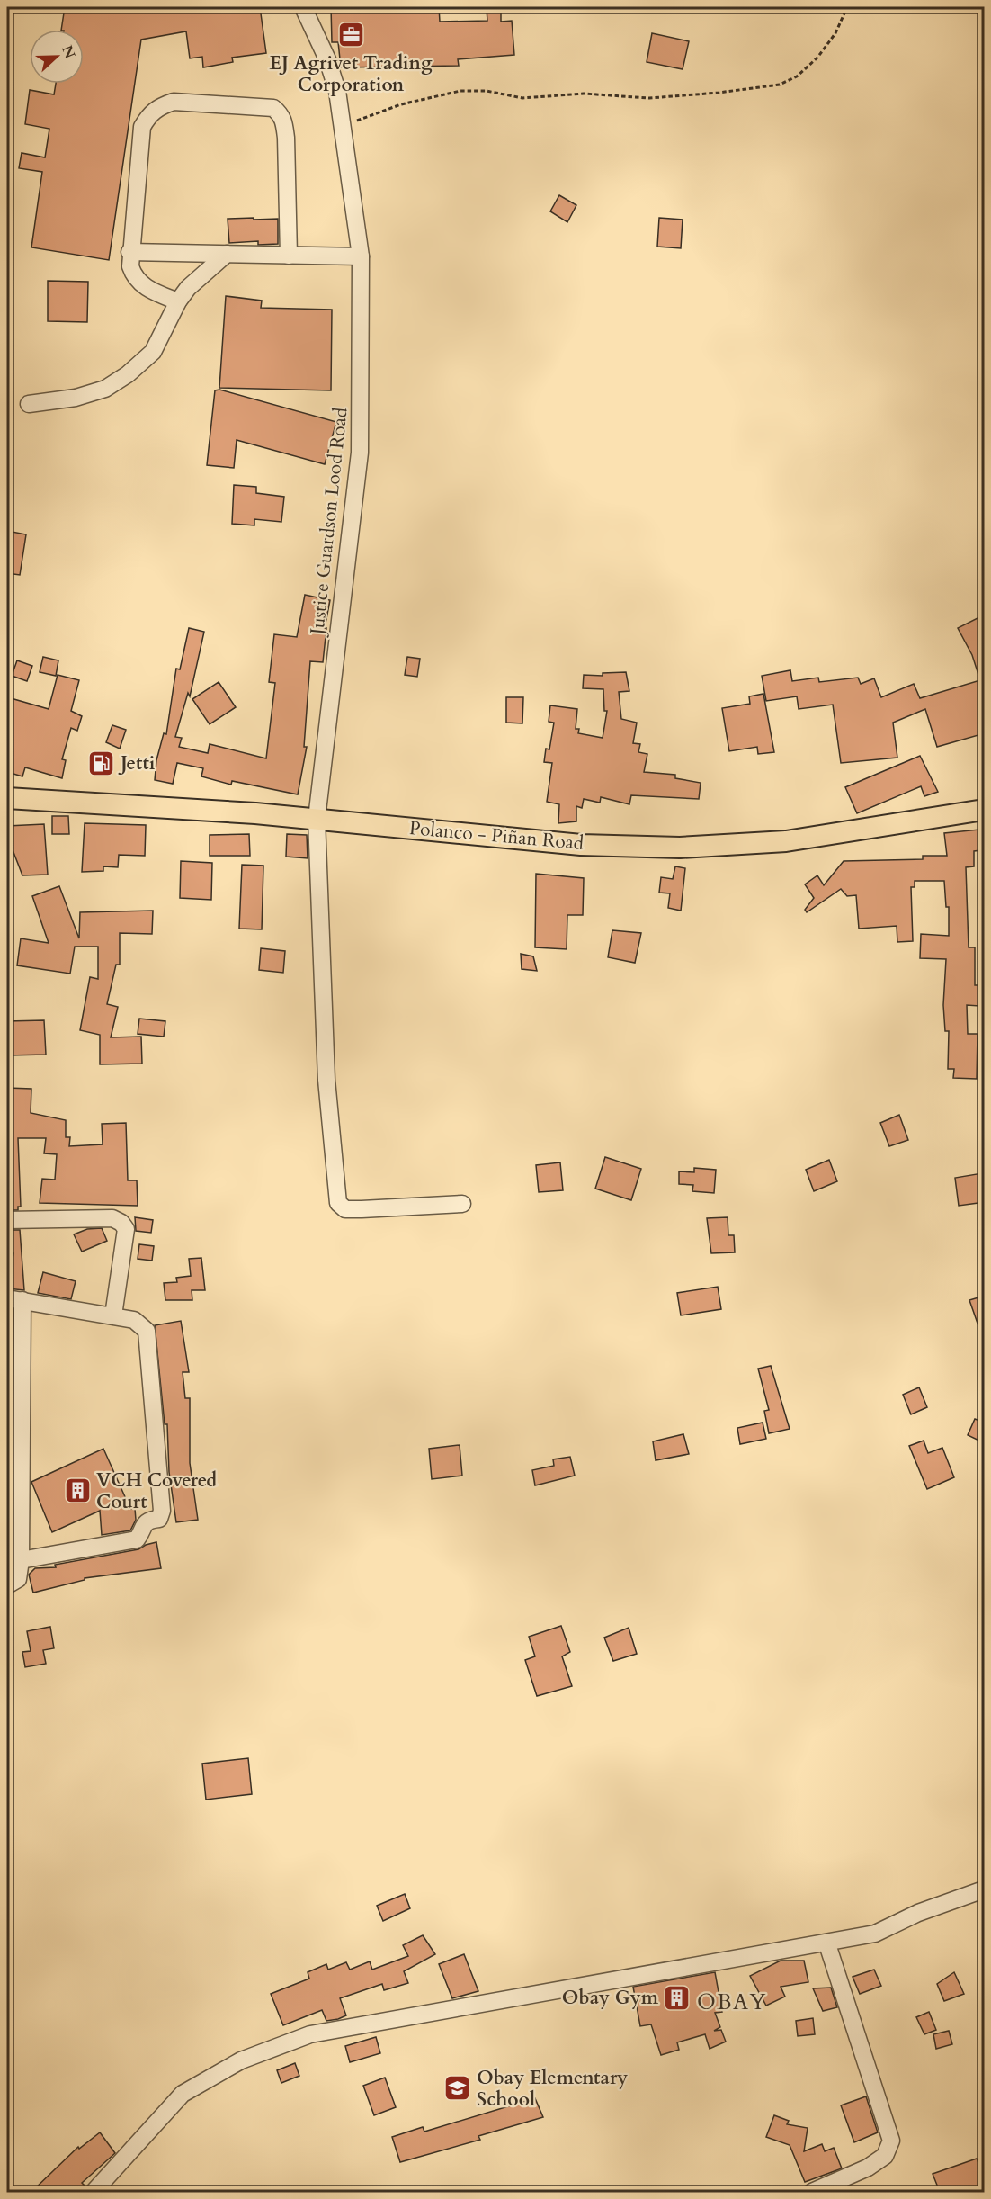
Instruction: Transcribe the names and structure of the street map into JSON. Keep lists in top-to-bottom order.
{
  "streets": {
    "main road": ["Polanco - Piñan Road"],
    "street": ["Justice Guardson Lood Road"]
  },
  "crossings": [
    ["Justice Guardson Lood Road", "Polanco - Piñan Road"]
  ],
  "districts": ["OBAY"],
  "places": {
    "office": ["EJ Agrivet Trading Corporation"],
    "fuel station": ["Jetti"],
    "building": ["VCH Covered Court", "Obay Gym"],
    "school or university": ["Obay Elementary School"]
  },
  "north": "right"
}
